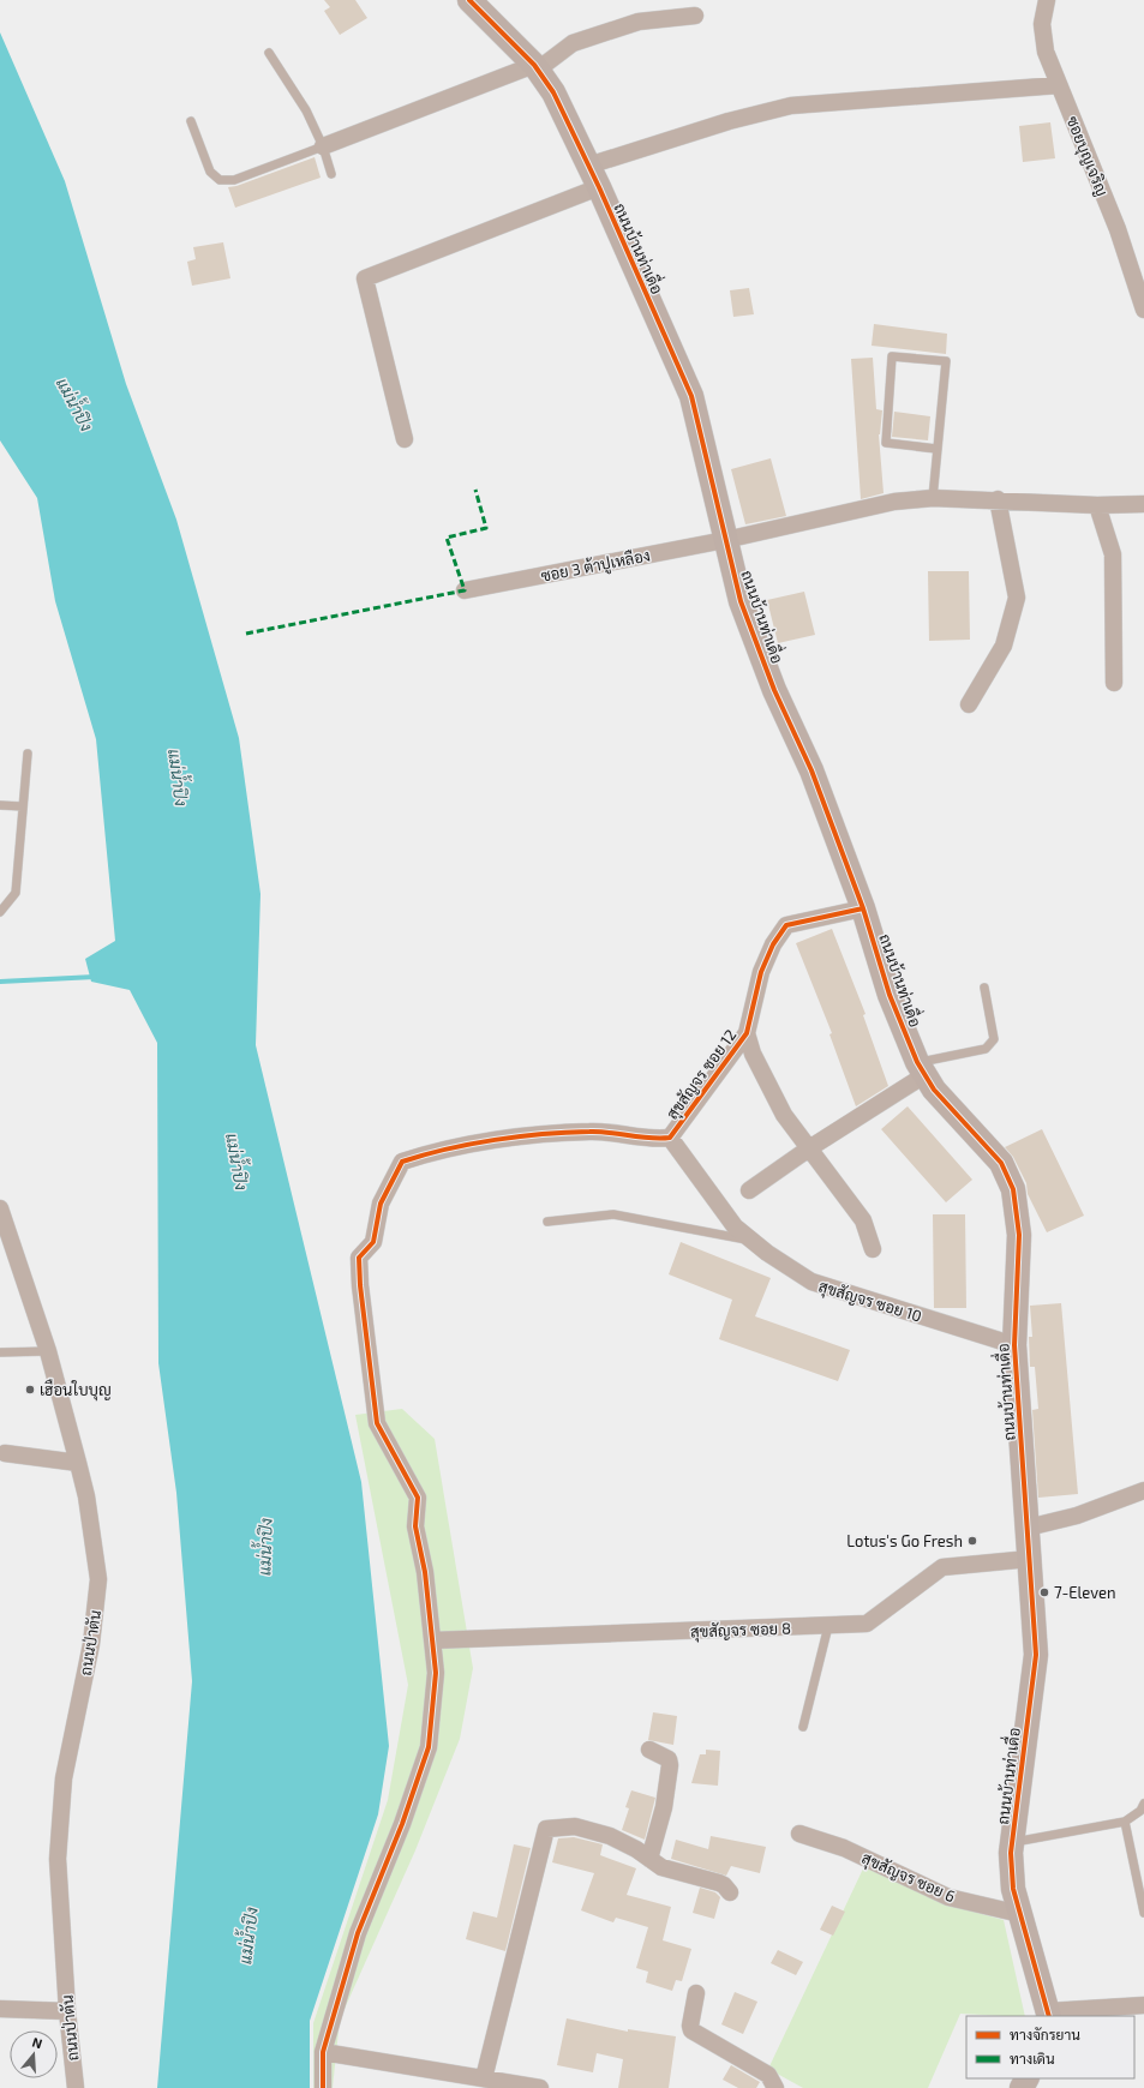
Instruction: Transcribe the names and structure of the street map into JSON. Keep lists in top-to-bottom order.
{
  "streets": {
    "street": [
      "ซอยบุญเจริญ",
      "ถนนบ้านท่าเดื่อ",
      "ซอย 3 ต้าปูเหลือง",
      "สุขสัญจร ซอย 12",
      "สุขสัญจร ซอย 10",
      "สุขสัญจร ซอย 8",
      "ถนนป่าตัน",
      "สุขสัญจร ซอย 6"
    ]
  },
  "crossings": [
    ["ถนนบ้านท่าเดื่อ", "ซอย 3 ต้าปูเหลือง"],
    ["ถนนบ้านท่าเดื่อ", "สุขสัญจร ซอย 12"],
    ["ถนนบ้านท่าเดื่อ", "สุขสัญจร ซอย 10"],
    ["ถนนบ้านท่าเดื่อ", "สุขสัญจร ซอย 8"],
    ["ถนนบ้านท่าเดื่อ", "สุขสัญจร ซอย 6"],
    ["สุขสัญจร ซอย 12", "สุขสัญจร ซอย 10"],
    ["สุขสัญจร ซอย 12", "สุขสัญจร ซอย 8"]
  ],
  "water": ["แม่น้ำปิง"],
  "places": ["เฮือนใบบุญ", "Lotus's Go Fresh", "7-Eleven"],
  "legend": ["ทางจักรยาน", "ทางเดิน"],
  "north": "top"
}
